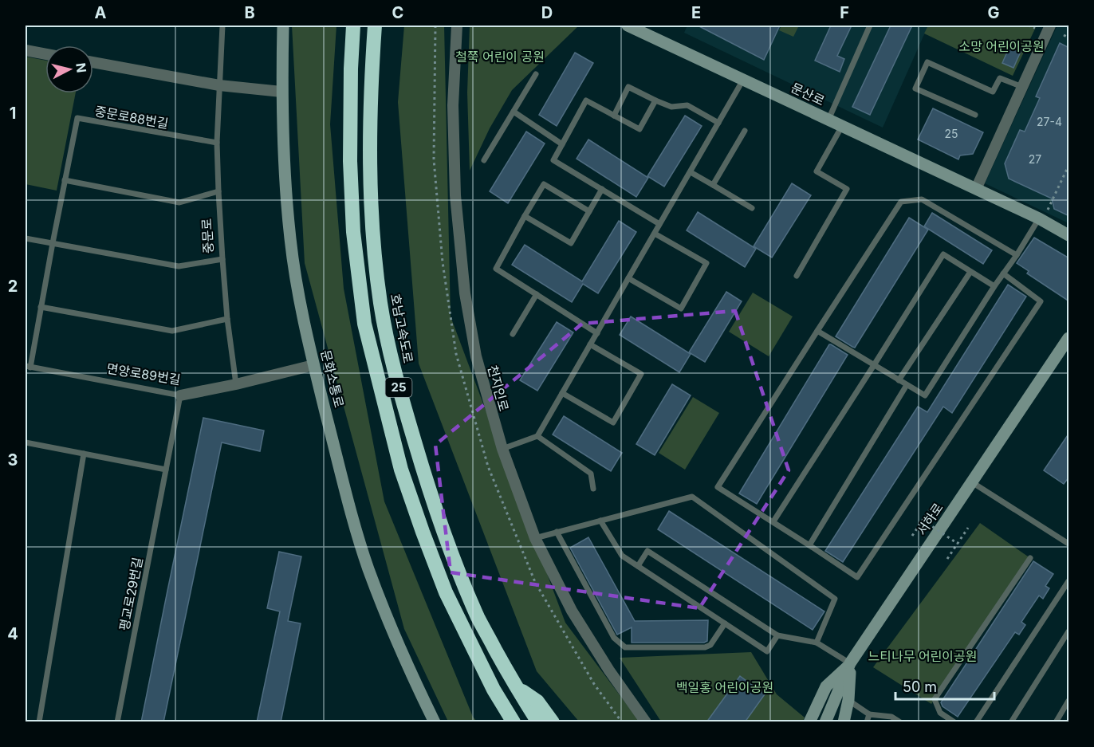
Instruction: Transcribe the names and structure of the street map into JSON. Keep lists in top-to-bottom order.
{
  "streets": {
    "highway": ["호남고속도로", "25"],
    "street": [
      "문산로",
      "면앙로89번길",
      "문화소통로",
      "천지인로",
      "서하로"
    ],
    "lane": ["중문로88번길", "중문로", "평교로29번길"]
  },
  "crossings": [
    ["중문로88번길", "중문로"],
    ["중문로88번길", "면앙로89번길"],
    ["중문로", "면앙로89번길"],
    ["면앙로89번길", "문화소통로"],
    ["면앙로89번길", "평교로29번길"]
  ],
  "parks": [
    "소망 어린이공원",
    "철쭉 어린이 공원",
    "느티나무 어린이공원",
    "백일홍 어린이공원"
  ],
  "house_numbers": ["27-4", "25", "27"],
  "scale_bar": "50 m",
  "north": "right",
  "grid": {
    "columns": [
      "A",
      "B",
      "C",
      "D",
      "E",
      "F",
      "G"
    ],
    "rows": [
      "1",
      "2",
      "3",
      "4"
    ]
  }
}
